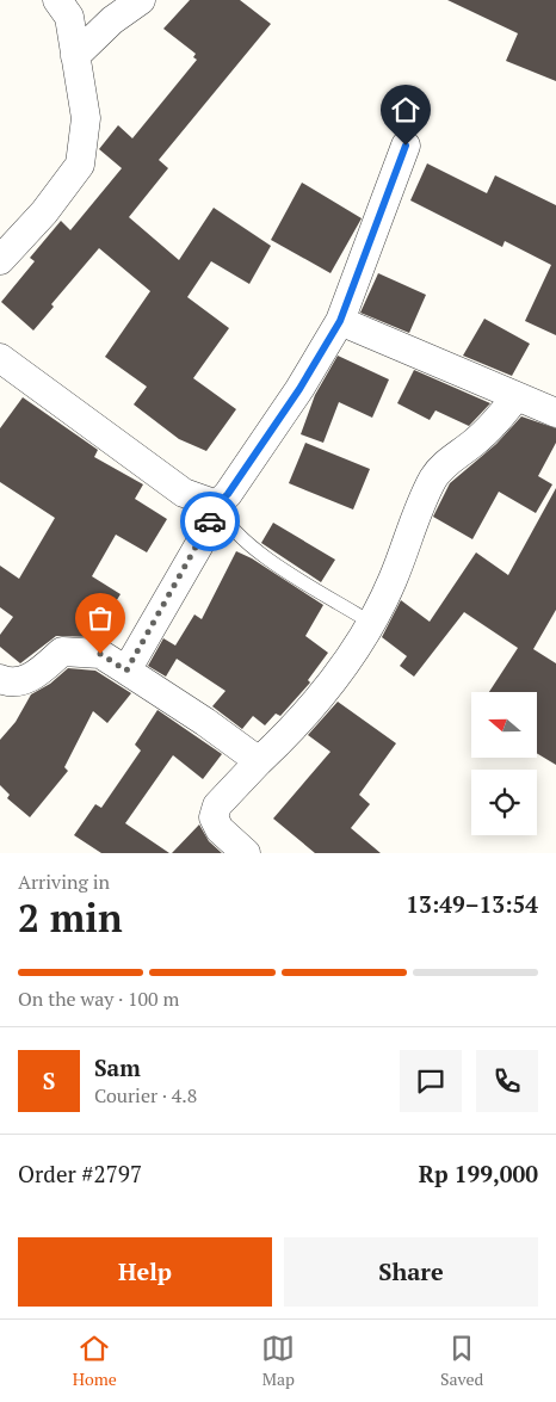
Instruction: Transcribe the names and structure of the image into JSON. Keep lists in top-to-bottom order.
{
  "north": "left",
  "page": {
    "heading": ["2 min", "Arriving in", "13:49–13:54"],
    "panel": [
      "Sam",
      "Courier · 4.8",
      "Order #2797",
      "Rp 199,000"
    ],
    "bar": "On the way · 100 m",
    "round": "S",
    "buttons": ["Help", "Share"],
    "tabs": ["Home", "Map", "Saved"]
  }
}
